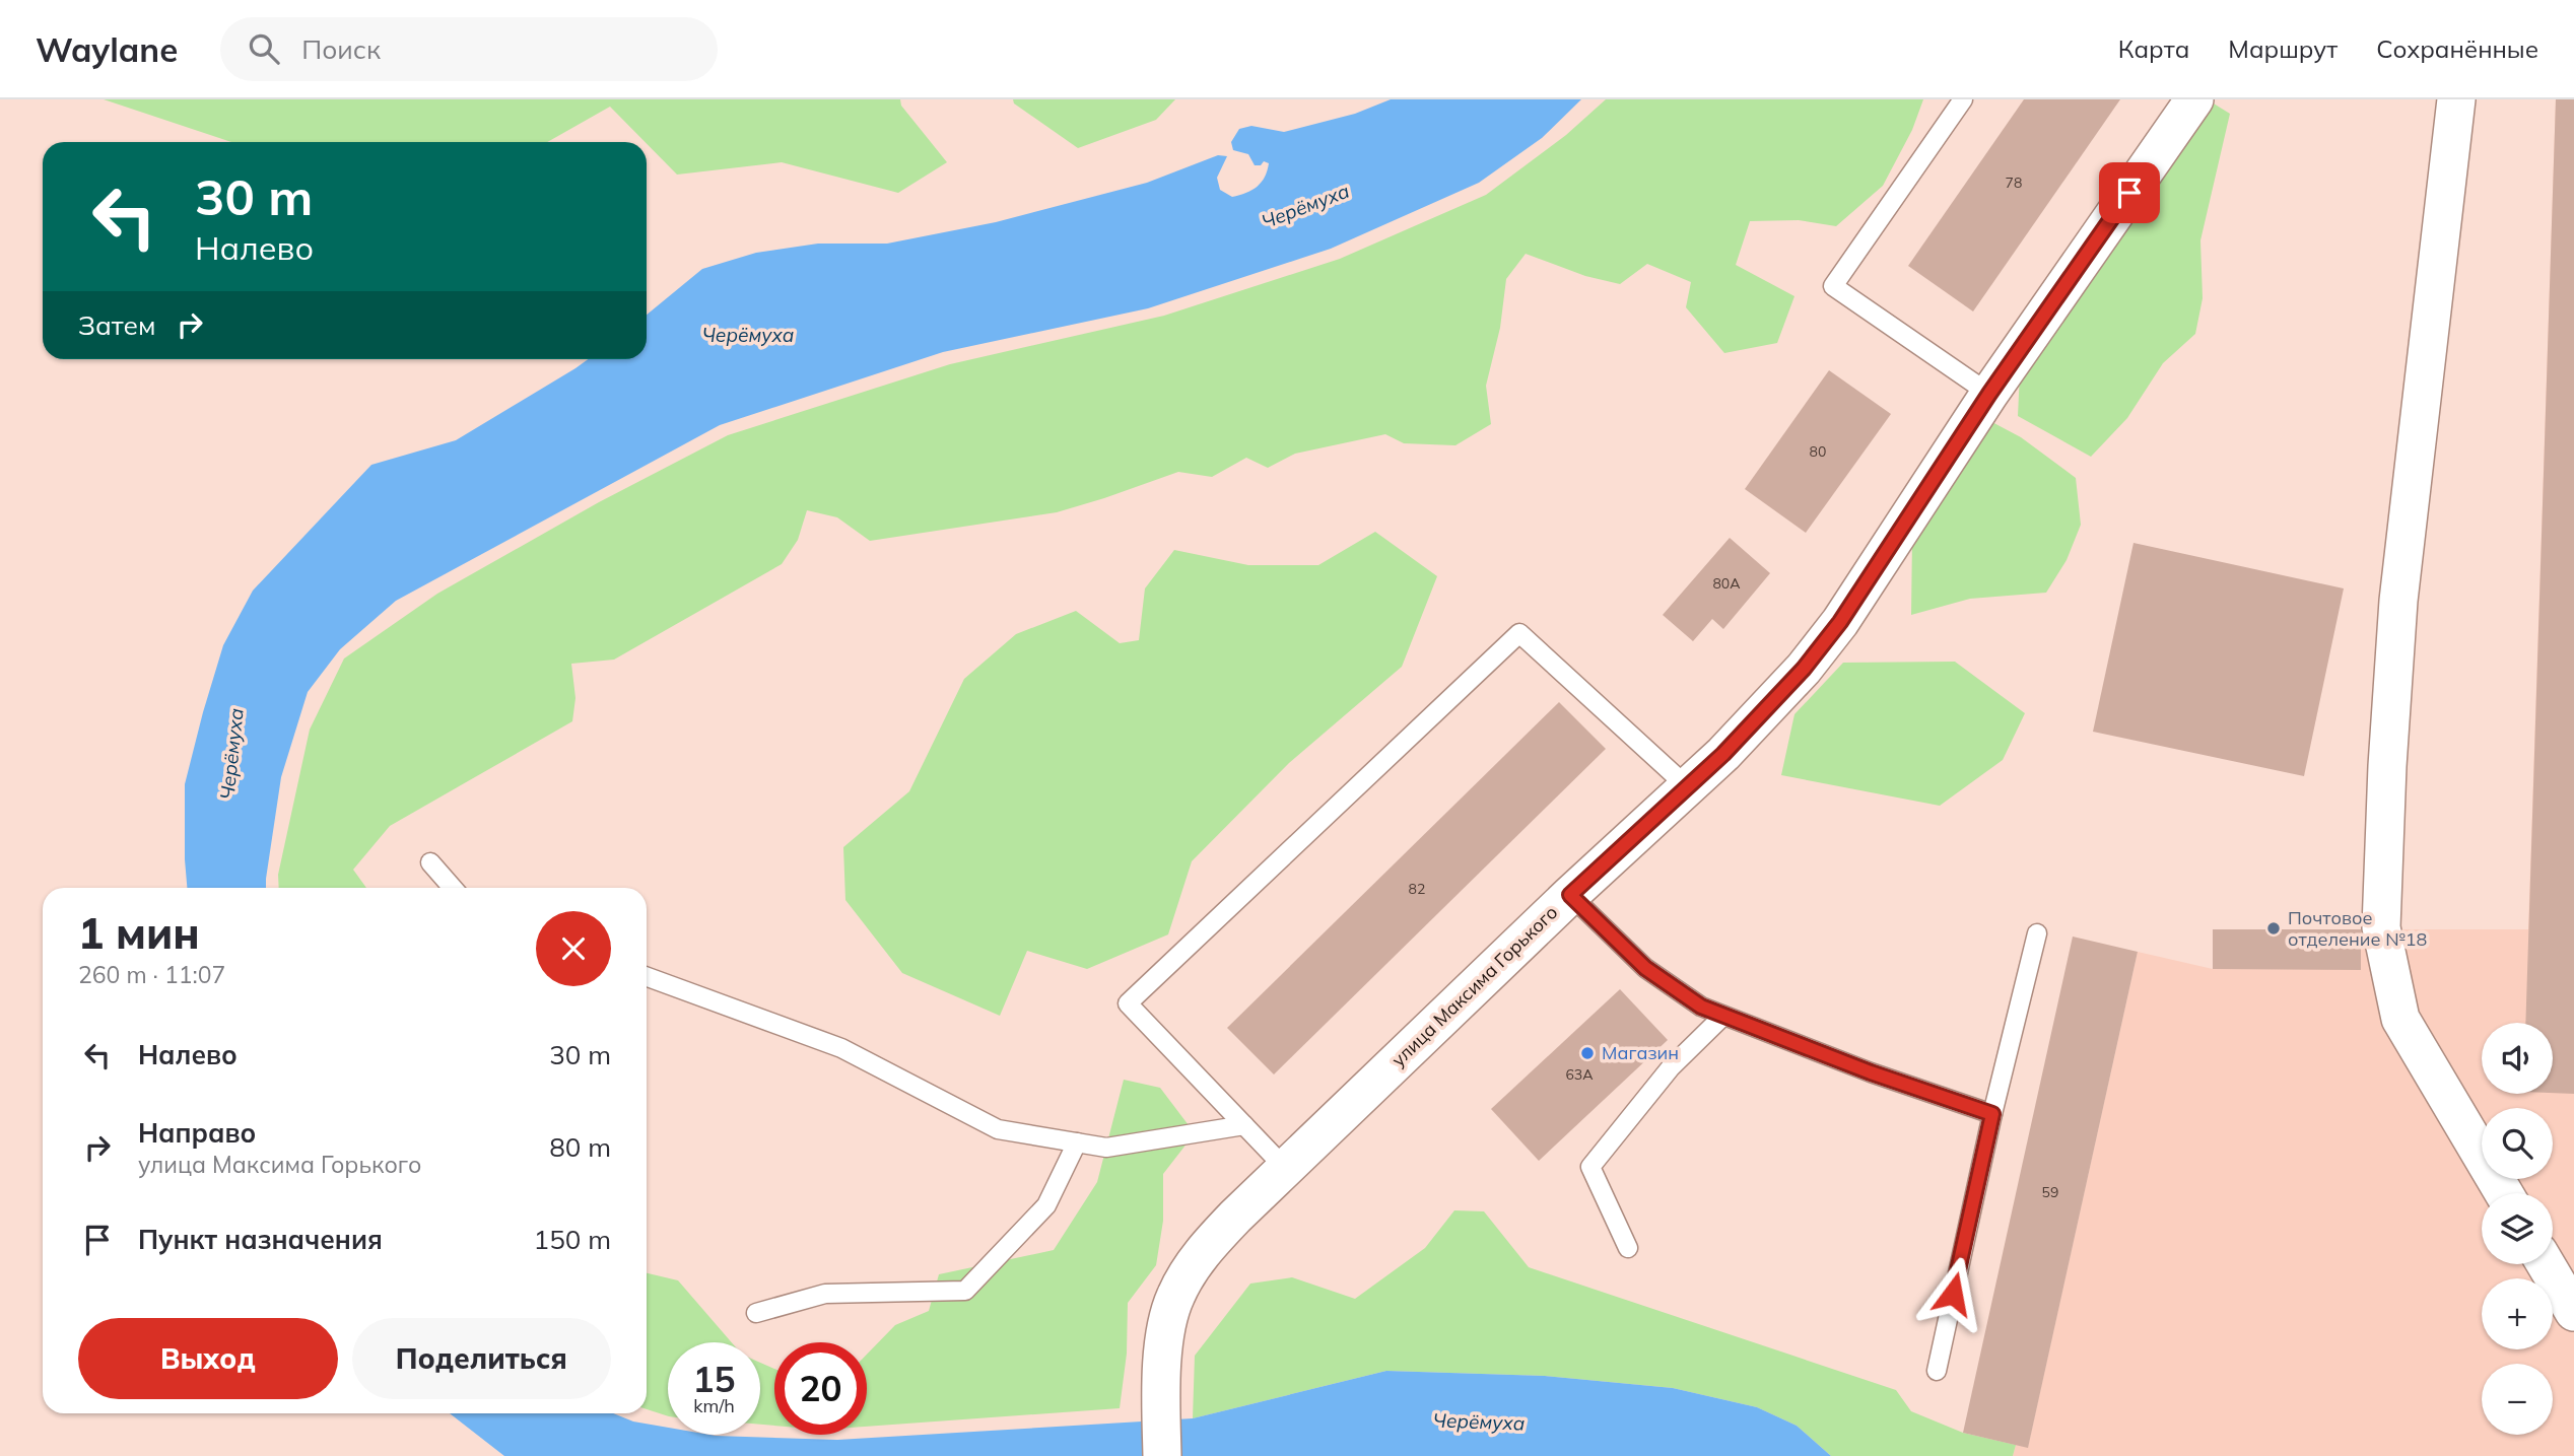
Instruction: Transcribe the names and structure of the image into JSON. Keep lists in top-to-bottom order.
{
  "streets": {
    "street": ["улица Максима Горького"]
  },
  "water": ["Черёмуха"],
  "places": ["Почтовое отделение №18", "Магазин"],
  "house_numbers": [
    "78",
    "80",
    "80А",
    "82",
    "63А",
    "59"
  ],
  "page": {
    "header": "Waylane",
    "search": "Поиск",
    "nav": ["Карта", "Маршрут", "Сохранённые"],
    "turn": ["30 m", "Налево"],
    "then": "Затем",
    "heading": ["1 мин", "260 m · 11:07"],
    "list": [
      {
        "name": "Налево",
        "value": "30 m"
      },
      {
        "name": "Направо",
        "note": "улица Максима Горького",
        "value": "80 m"
      },
      {
        "name": "Пункт назначения",
        "value": "150 m"
      }
    ],
    "map_buttons": ["+", "−"],
    "buttons": ["Выход", "Поделиться"],
    "speed": "15 km/h",
    "limit": "20"
  }
}
